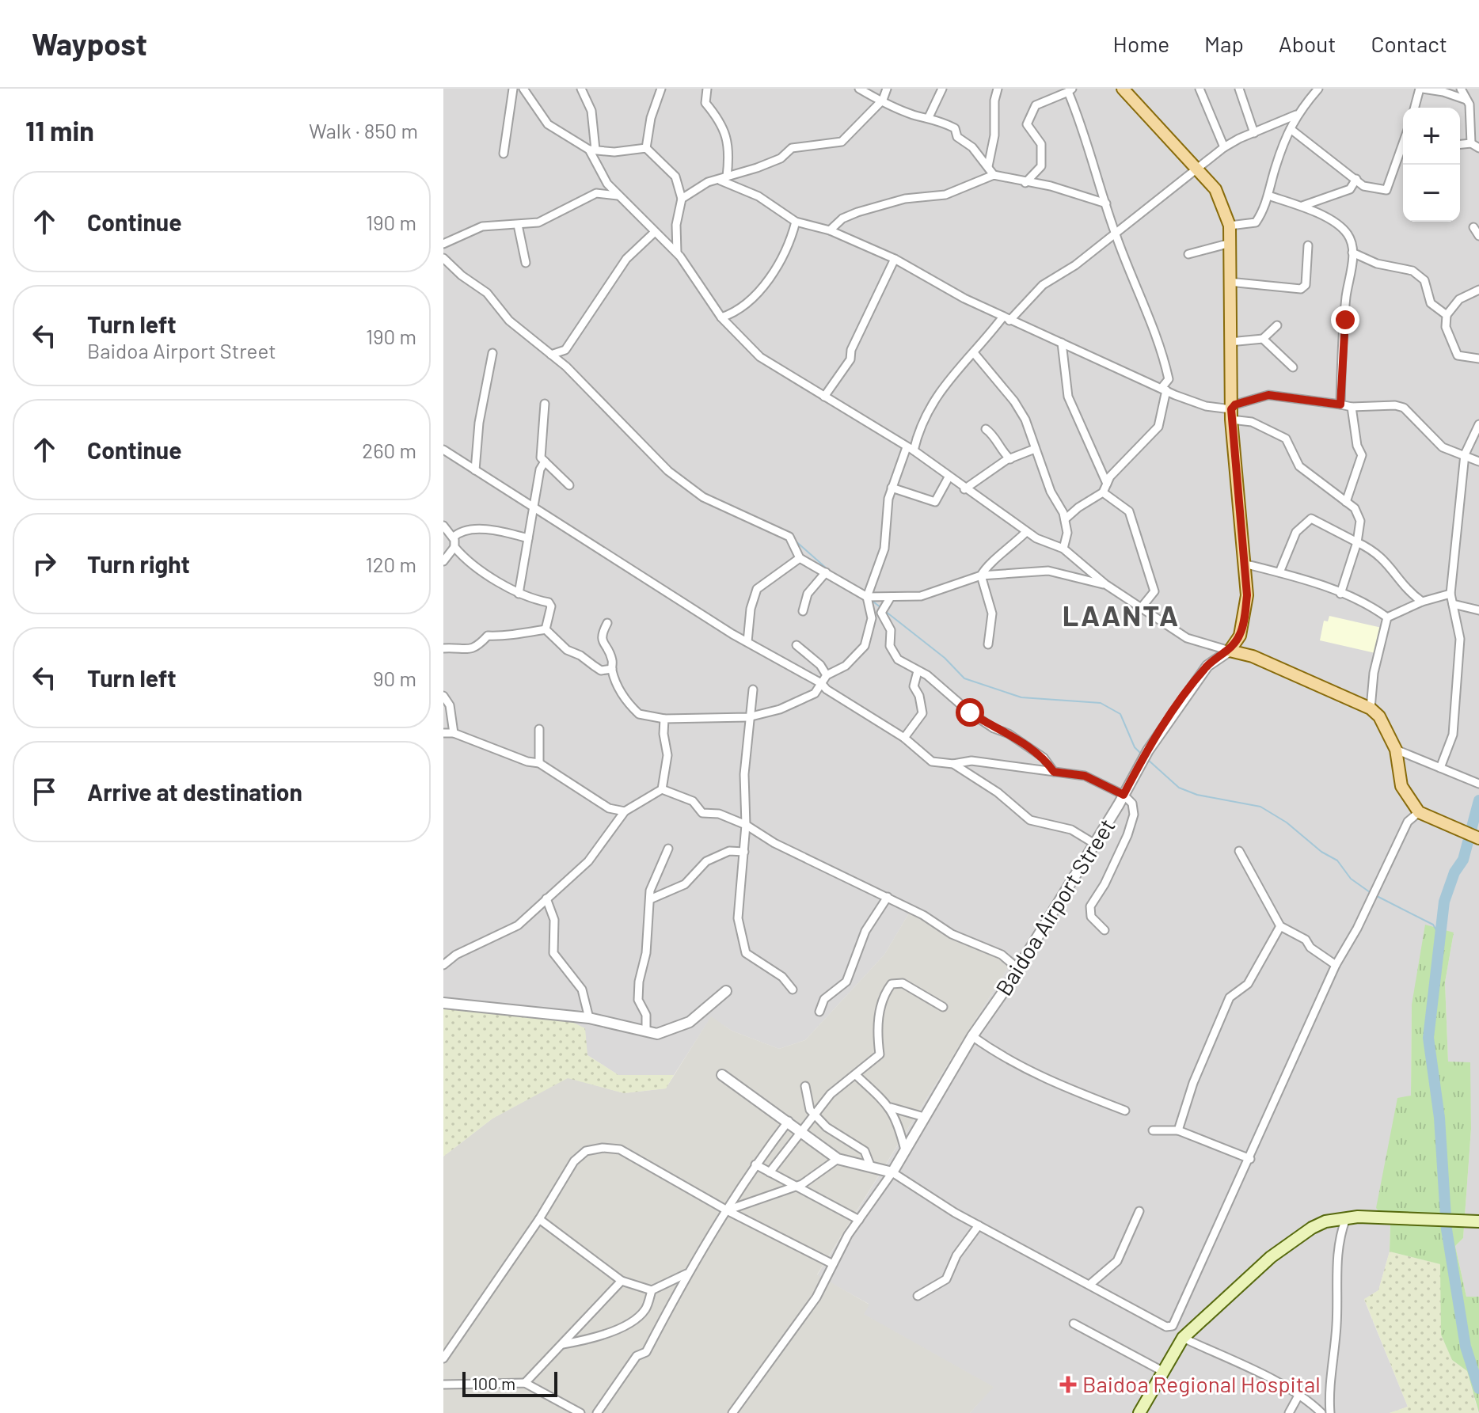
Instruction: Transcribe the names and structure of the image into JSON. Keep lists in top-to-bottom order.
{
  "streets": {
    "street": ["Baidoa Airport Street"]
  },
  "districts": ["LAANTA"],
  "places": {
    "health": ["Baidoa Regional Hospital"]
  },
  "scale_bar": "100 m",
  "page": {
    "header": "Waypost",
    "nav": [
      "Home",
      "Map",
      "About",
      "Contact"
    ],
    "heading": ["11 min", "Walk · 850 m"],
    "map_buttons": ["+", "−"],
    "list": [
      ["Continue", "190 m"],
      ["Turn left", "Baidoa Airport Street", "190 m"],
      ["Continue", "260 m"],
      ["Turn right", "120 m"],
      ["Turn left", "90 m"],
      "Arrive at destination"
    ],
    "scale": "100 m"
  }
}
